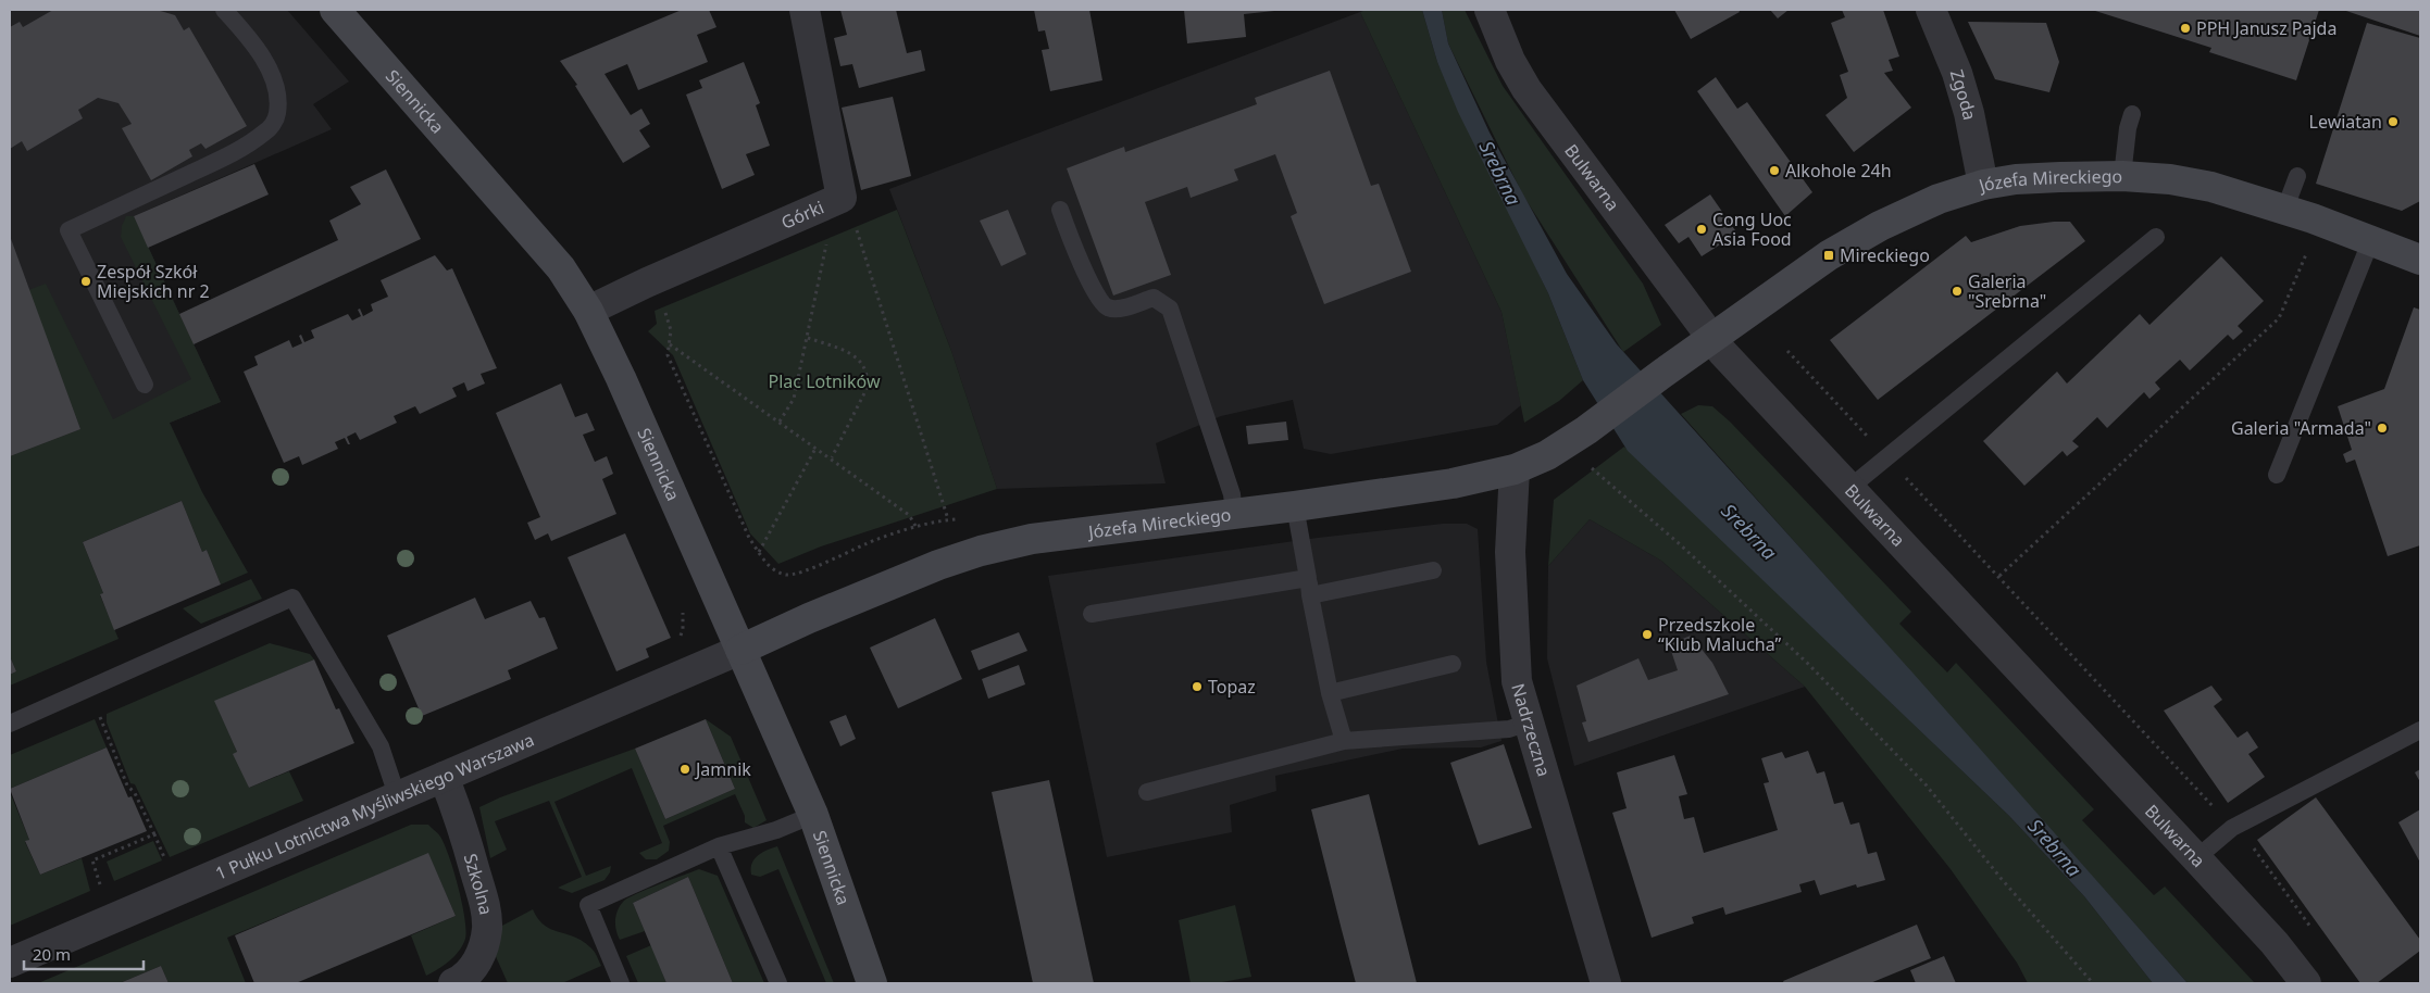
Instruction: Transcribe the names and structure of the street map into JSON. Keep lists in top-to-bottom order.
{
  "streets": {
    "street": [
      "Zgoda",
      "Siennicka",
      "Bulwarna",
      "Józefa Mireckiego",
      "Górki",
      "Nadrzeczna",
      "1 Pułku Lotnictwa Myśliwskiego Warszawa",
      "Szkolna"
    ]
  },
  "crossings": [
    ["Zgoda", "Józefa Mireckiego"],
    ["Siennicka", "Józefa Mireckiego"],
    ["Siennicka", "Górki"],
    ["Siennicka", "1 Pułku Lotnictwa Myśliwskiego Warszawa"],
    ["Bulwarna", "Józefa Mireckiego"],
    ["Józefa Mireckiego", "Nadrzeczna"],
    ["Józefa Mireckiego", "1 Pułku Lotnictwa Myśliwskiego Warszawa"],
    ["1 Pułku Lotnictwa Myśliwskiego Warszawa", "Szkolna"]
  ],
  "water": ["Srebrna"],
  "parks": ["Plac Lotników"],
  "places": {
    "other": [
      "PPH Janusz Pajda",
      "Lewiatan",
      "Alkohole 24h",
      "Cong Uoc Asia Food",
      "Zespół Szkół Miejskich nr 2",
      "Galeria \"Srebrna\"",
      "Galeria \"Armada\"",
      "Przedszkole “Klub Malucha”",
      "Topaz",
      "Jamnik"
    ],
    "transit": ["Mireckiego"]
  },
  "scale_bar": "20 m"
}
